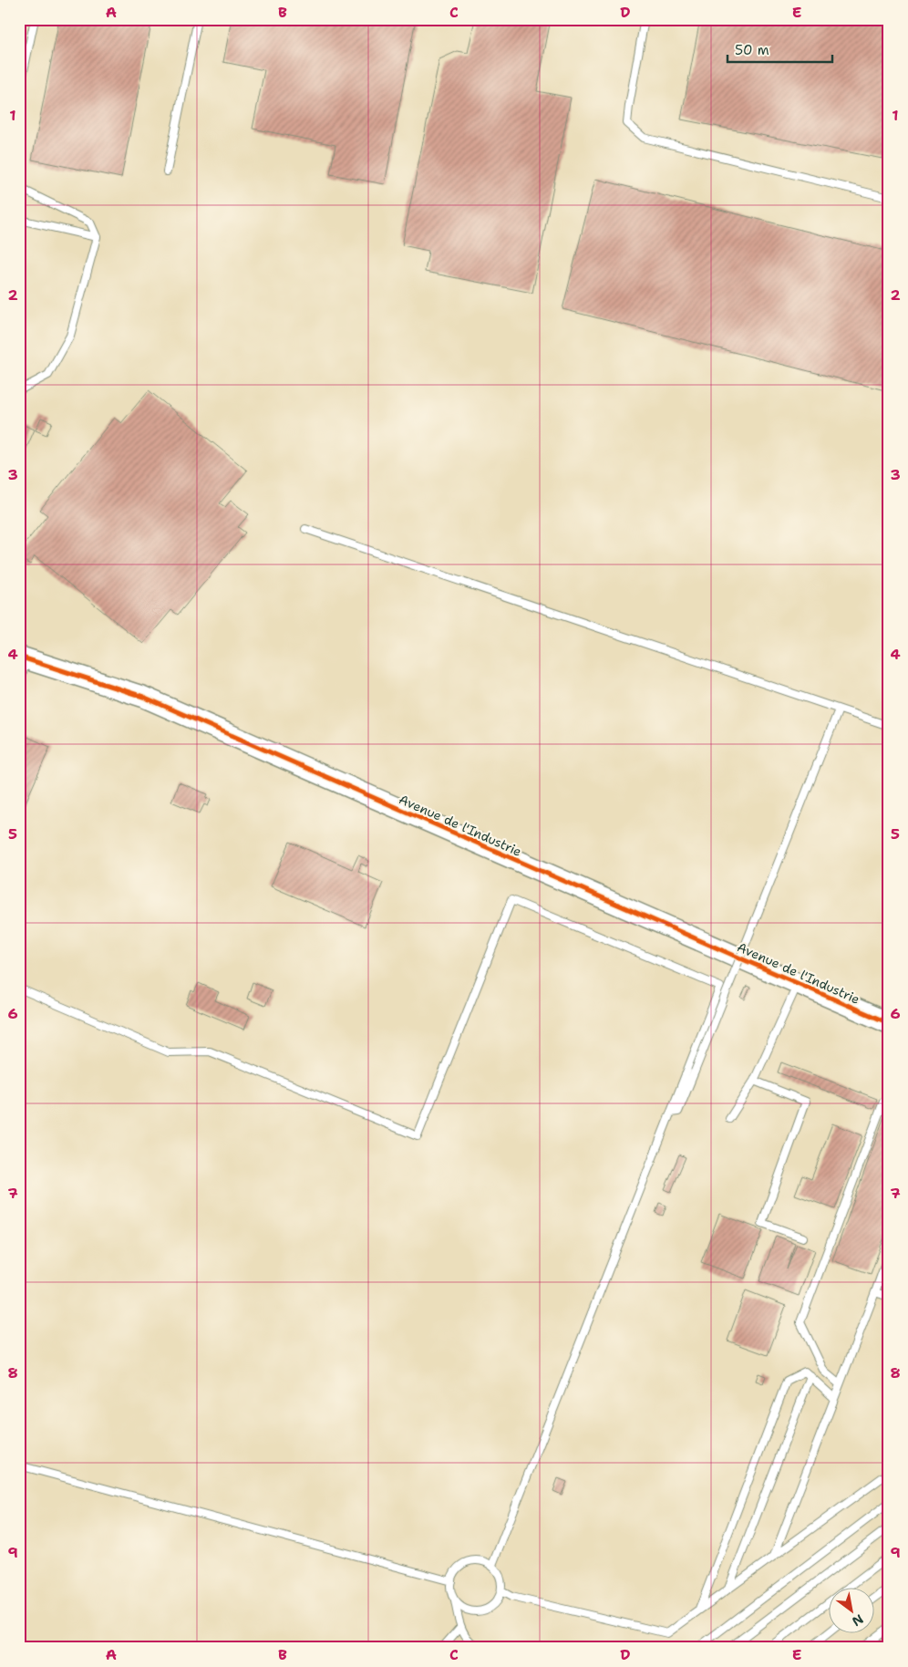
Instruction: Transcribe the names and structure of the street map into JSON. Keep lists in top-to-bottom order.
{
  "streets": {
    "street": ["Avenue de l'Industrie"]
  },
  "scale_bar": "50 m",
  "north": "bottom right",
  "grid": {
    "columns": [
      "A",
      "B",
      "C",
      "D",
      "E"
    ],
    "rows": [
      "1",
      "2",
      "3",
      "4",
      "5",
      "6",
      "7",
      "8",
      "9"
    ]
  }
}
